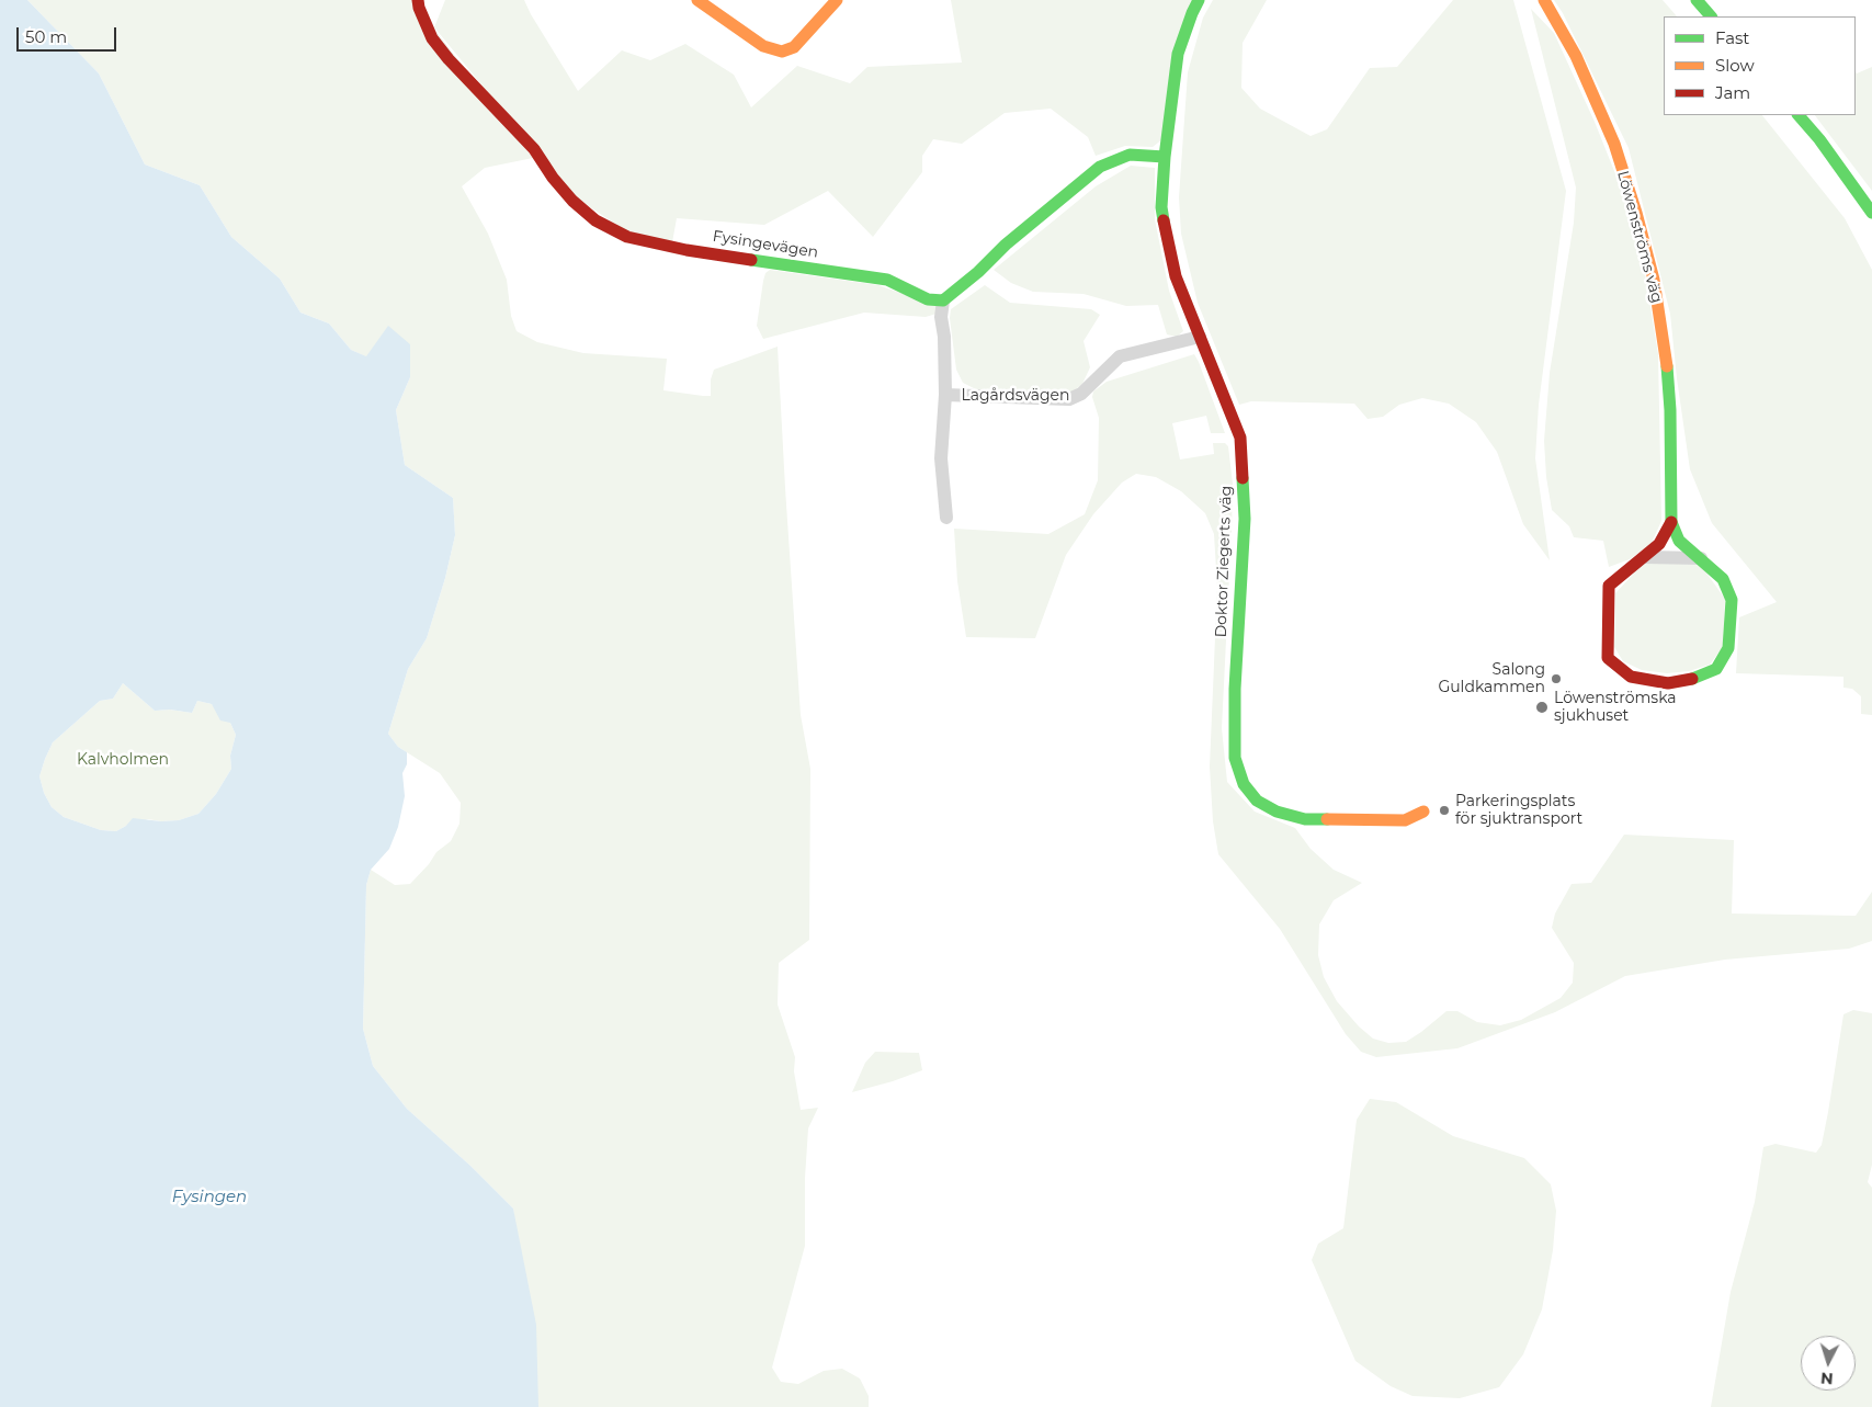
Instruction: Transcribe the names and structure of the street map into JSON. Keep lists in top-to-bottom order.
{
  "streets": {
    "street": [
      "Löwenströms väg",
      "Fysingevägen",
      "Lagårdsvägen",
      "Doktor Ziegerts väg"
    ]
  },
  "crossings": [
    ["Lagårdsvägen", "Doktor Ziegerts väg"]
  ],
  "water": ["Fysingen"],
  "parks": ["Kalvholmen"],
  "places": ["Salong Guldkammen", "Löwenströmska sjukhuset", "Parkeringsplats för sjuktransport"],
  "legend": ["Fast", "Slow", "Jam"],
  "scale_bar": "50 m",
  "north": "bottom"
}
